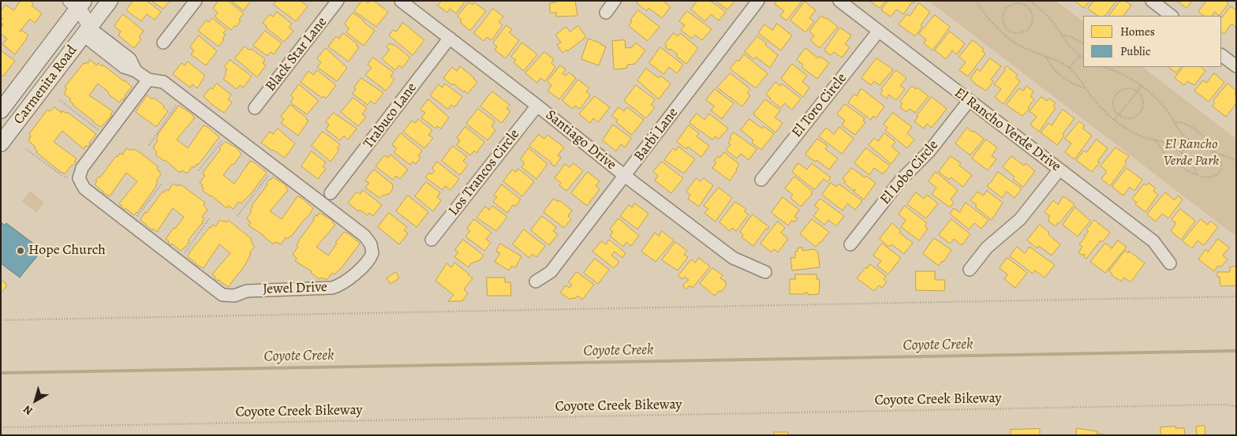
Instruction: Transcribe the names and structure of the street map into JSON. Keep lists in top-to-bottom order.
{
  "streets": {
    "main road": ["Carmenita Road"],
    "street": [
      "Black Star Lane",
      "El Toro Circle",
      "Trabuco Lane",
      "El Rancho Verde Drive",
      "Barbi Lane",
      "Santiago Drive",
      "Los Trancos Circle",
      "El Lobo Circle",
      "Jewel Drive"
    ],
    "path": ["Coyote Creek Bikeway"]
  },
  "crossings": [
    ["Carmenita Road", "Jewel Drive"],
    ["El Toro Circle", "El Rancho Verde Drive"],
    ["Trabuco Lane", "Santiago Drive"],
    ["El Rancho Verde Drive", "El Lobo Circle"],
    ["Barbi Lane", "Santiago Drive"],
    ["Santiago Drive", "Los Trancos Circle"]
  ],
  "water": ["Coyote Creek"],
  "parks": ["El Rancho Verde Park"],
  "places": ["Hope Church"],
  "legend": ["Homes", "Public"],
  "north": "bottom left"
}
